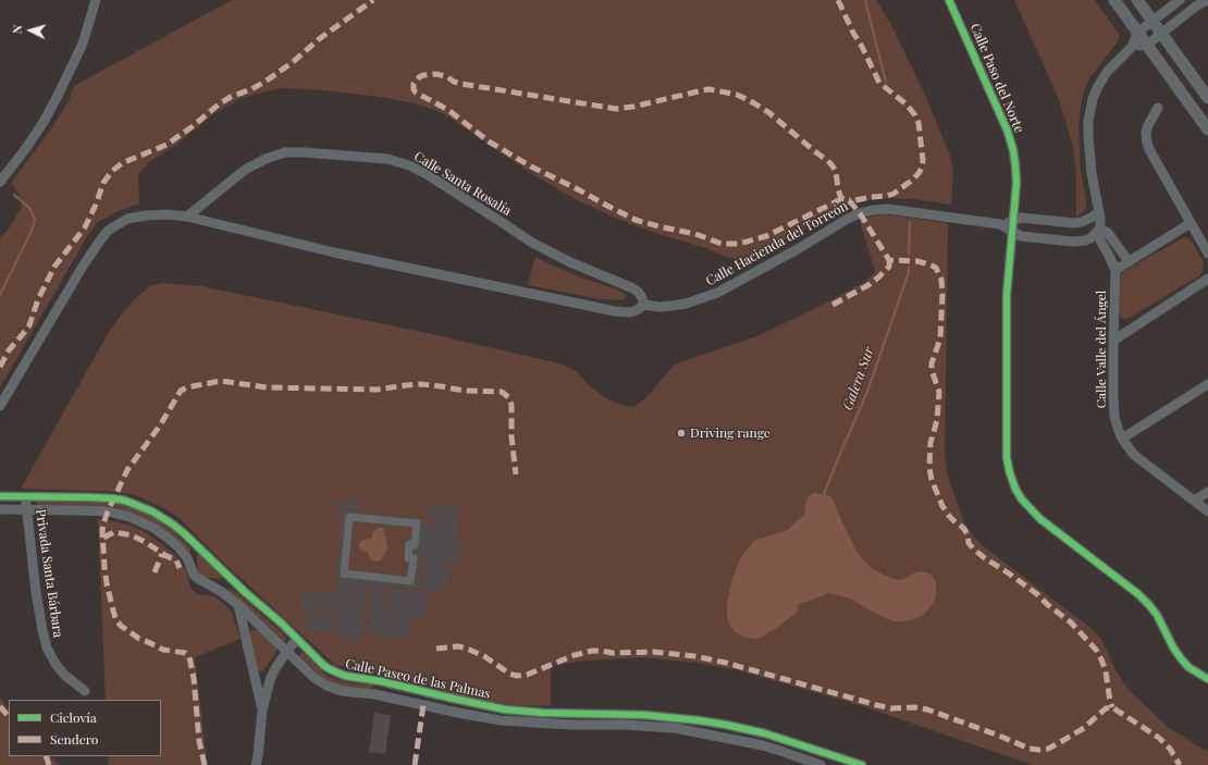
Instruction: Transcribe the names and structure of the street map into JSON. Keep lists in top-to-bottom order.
{
  "streets": {
    "street": [
      "Calle Paso del Norte",
      "Calle Santa Rosalía",
      "Calle Hacienda del Torreón",
      "Calle Valle del Ángel",
      "Privada Santa Bárbara",
      "Calle Paseo de las Palmas"
    ]
  },
  "crossings": [
    ["Calle Paso del Norte", "Calle Hacienda del Torreón"],
    ["Calle Santa Rosalía", "Calle Hacienda del Torreón"],
    ["Calle Hacienda del Torreón", "Calle Valle del Ángel"],
    ["Privada Santa Bárbara", "Calle Paseo de las Palmas"]
  ],
  "water": ["Galera Sur"],
  "places": ["Driving range"],
  "legend": ["Ciclovía", "Sendero"],
  "north": "left"
}
